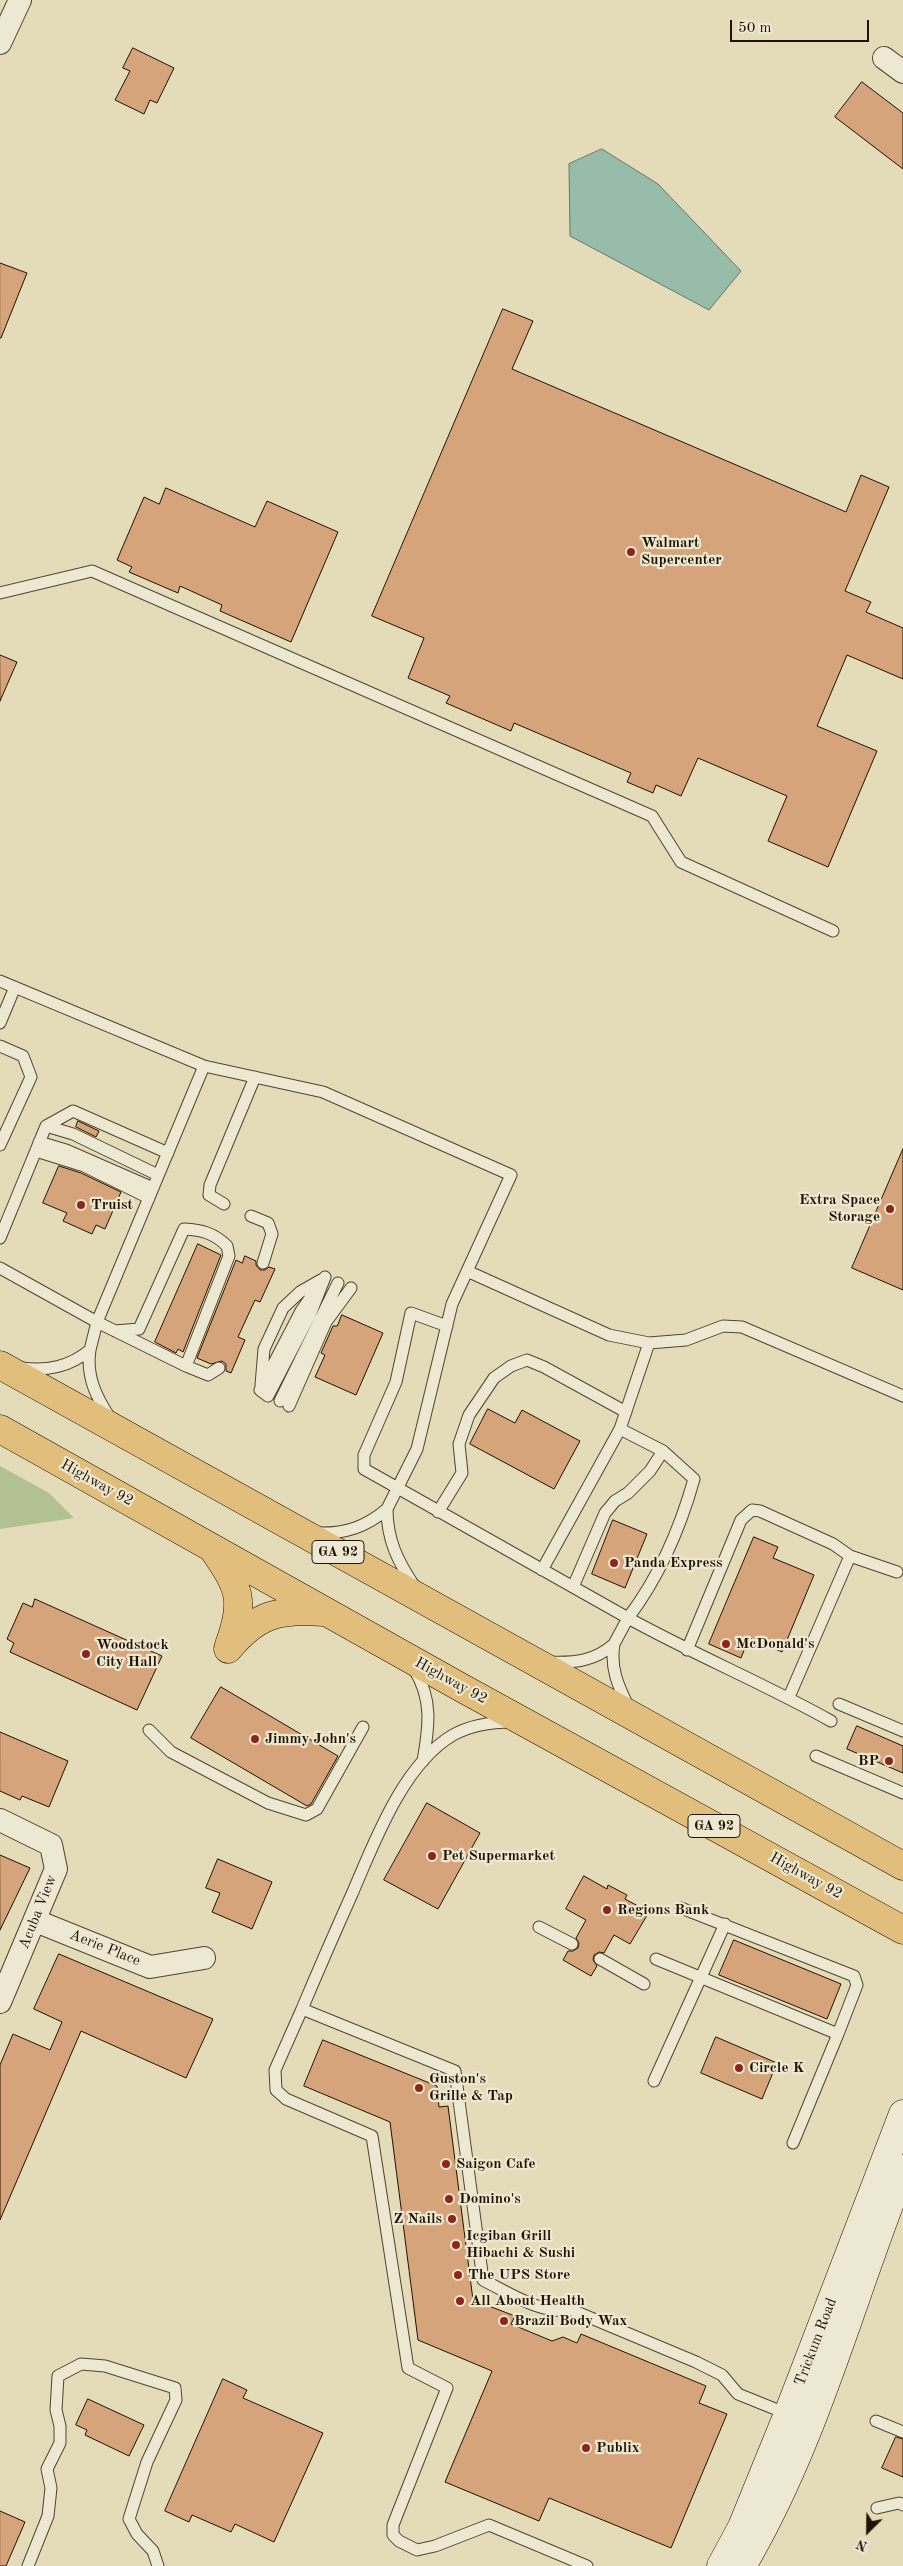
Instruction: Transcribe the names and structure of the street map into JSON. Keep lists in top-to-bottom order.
{
  "streets": {
    "main road": ["Highway 92", "GA 92"],
    "street": ["Acuba View", "Aerie Place", "Trickum Road"]
  },
  "crossings": [
    ["Acuba View", "Aerie Place"]
  ],
  "places": [
    "Walmart Supercenter",
    "Truist",
    "Extra Space Storage",
    "Panda Express",
    "McDonald's",
    "Woodstock City Hall",
    "Jimmy John's",
    "BP",
    "Pet Supermarket",
    "Regions Bank",
    "Circle K",
    "Guston's Grille & Tap",
    "Saigon Cafe",
    "Domino's",
    "Z Nails",
    "Icgiban Grill Hibachi & Sushi",
    "The UPS Store",
    "All About Health",
    "Brazil Body Wax",
    "Publix"
  ],
  "scale_bar": "50 m",
  "north": "bottom left"
}
